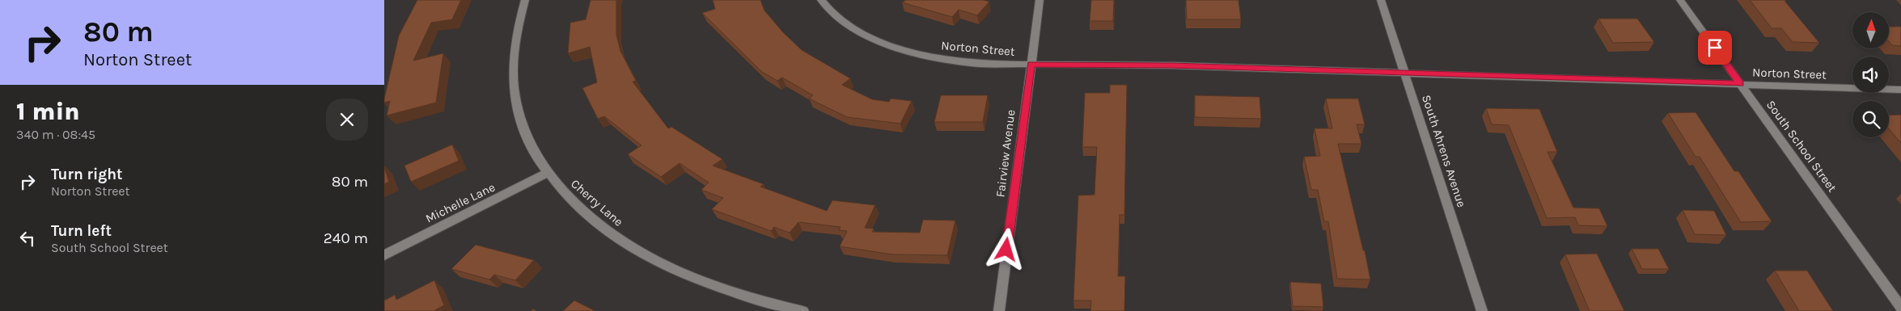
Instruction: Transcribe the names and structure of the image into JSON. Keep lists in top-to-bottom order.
{
  "streets": {
    "street": [
      "Norton Street",
      "South School Street",
      "South Ahrens Avenue",
      "Fairview Avenue",
      "Michelle Lane",
      "Cherry Lane"
    ]
  },
  "crossings": [
    ["Norton Street", "South School Street"],
    ["Norton Street", "South Ahrens Avenue"],
    ["Norton Street", "Fairview Avenue"],
    ["Michelle Lane", "Cherry Lane"]
  ],
  "north": "top",
  "page": {
    "turn": ["80 m", "Norton Street"],
    "heading": ["1 min", "340 m · 08:45"],
    "list": [
      {
        "name": "Turn right",
        "note": "Norton Street",
        "value": "80 m"
      },
      {
        "name": "Turn left",
        "note": "South School Street",
        "value": "240 m"
      }
    ]
  }
}
